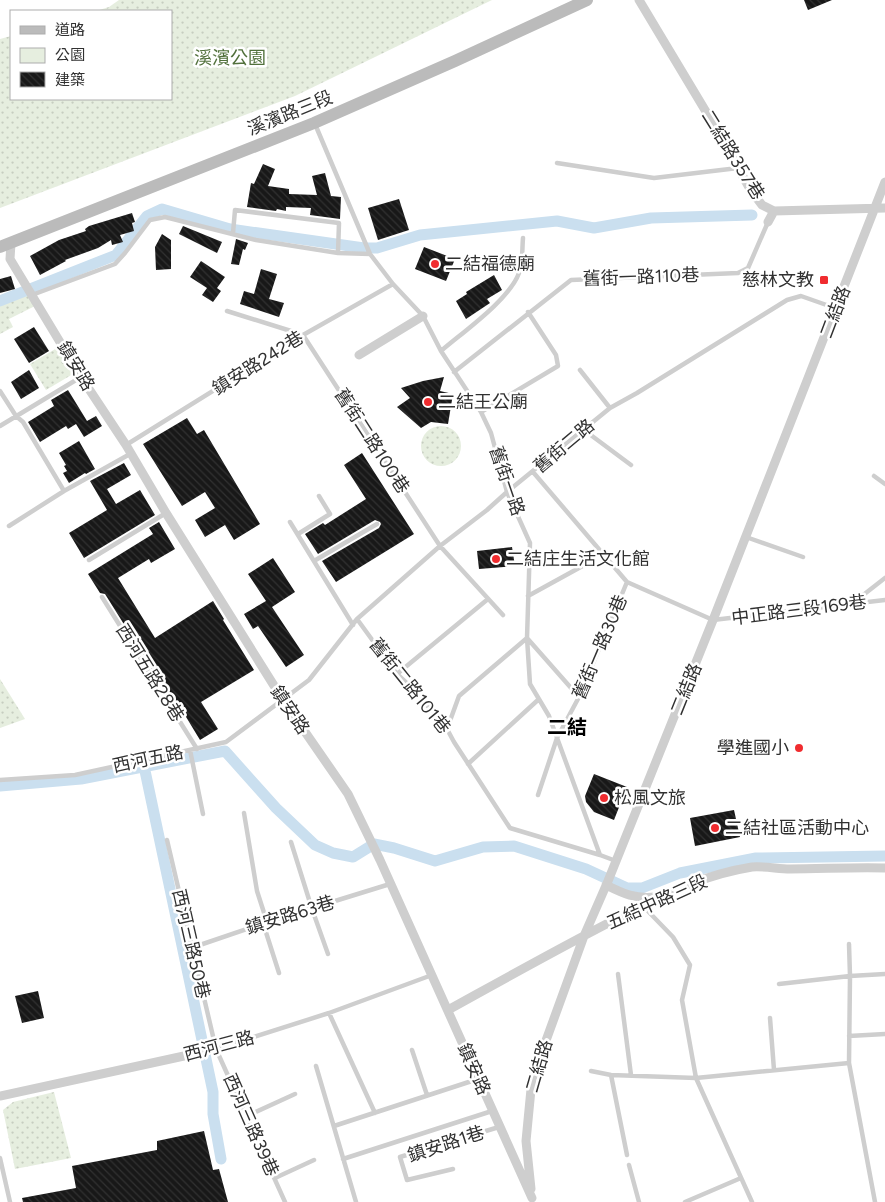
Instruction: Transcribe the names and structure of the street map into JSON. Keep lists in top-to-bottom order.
{
  "streets": {
    "street": [
      "溪濱路三段",
      "二結路357巷",
      "二結路",
      "鎮安路",
      "五結中路三段",
      "西河三路"
    ],
    "lane": [
      "舊街一路110巷",
      "鎮安路242巷",
      "舊街二路100巷",
      "舊街二路",
      "舊街一路",
      "中正路三段169巷",
      "舊街一路30巷",
      "西河五路28巷",
      "舊街二路101巷",
      "西河五路",
      "鎮安路63巷",
      "西河三路50巷",
      "西河三路39巷",
      "鎮安路1巷"
    ]
  },
  "crossings": [
    ["溪濱路三段", "鎮安路"],
    ["溪濱路三段", "舊街一路"],
    ["二結路357巷", "二結路"],
    ["舊街一路110巷", "舊街一路"],
    ["二結路", "鎮安路"],
    ["二結路", "舊街二路"],
    ["二結路", "中正路三段169巷"],
    ["二結路", "五結中路三段"],
    ["鎮安路242巷", "鎮安路"],
    ["鎮安路242巷", "舊街二路100巷"],
    ["鎮安路242巷", "舊街一路"],
    ["鎮安路", "舊街二路"],
    ["鎮安路", "西河五路"],
    ["鎮安路", "五結中路三段"],
    ["鎮安路", "鎮安路63巷"],
    ["鎮安路", "西河三路"],
    ["鎮安路", "鎮安路1巷"],
    ["舊街二路100巷", "舊街二路"],
    ["舊街二路", "舊街一路"],
    ["舊街二路", "舊街二路101巷"],
    ["舊街二路", "西河五路"],
    ["舊街一路", "舊街一路30巷"],
    ["舊街一路", "舊街二路101巷"],
    ["西河五路28巷", "西河五路"],
    ["鎮安路63巷", "西河三路50巷"],
    ["西河三路50巷", "西河三路"],
    ["西河三路50巷", "西河三路39巷"],
    ["西河三路", "西河三路39巷"]
  ],
  "districts": ["二結"],
  "parks": ["溪濱公園"],
  "places": {
    "other": [
      "二結福德廟",
      "二結王公廟",
      "二結庄生活文化館",
      "學進國小",
      "松風文旅",
      "二結社區活動中心"
    ],
    "transit": ["慈林文教"]
  },
  "legend": ["道路", "公園", "建築"]
}
